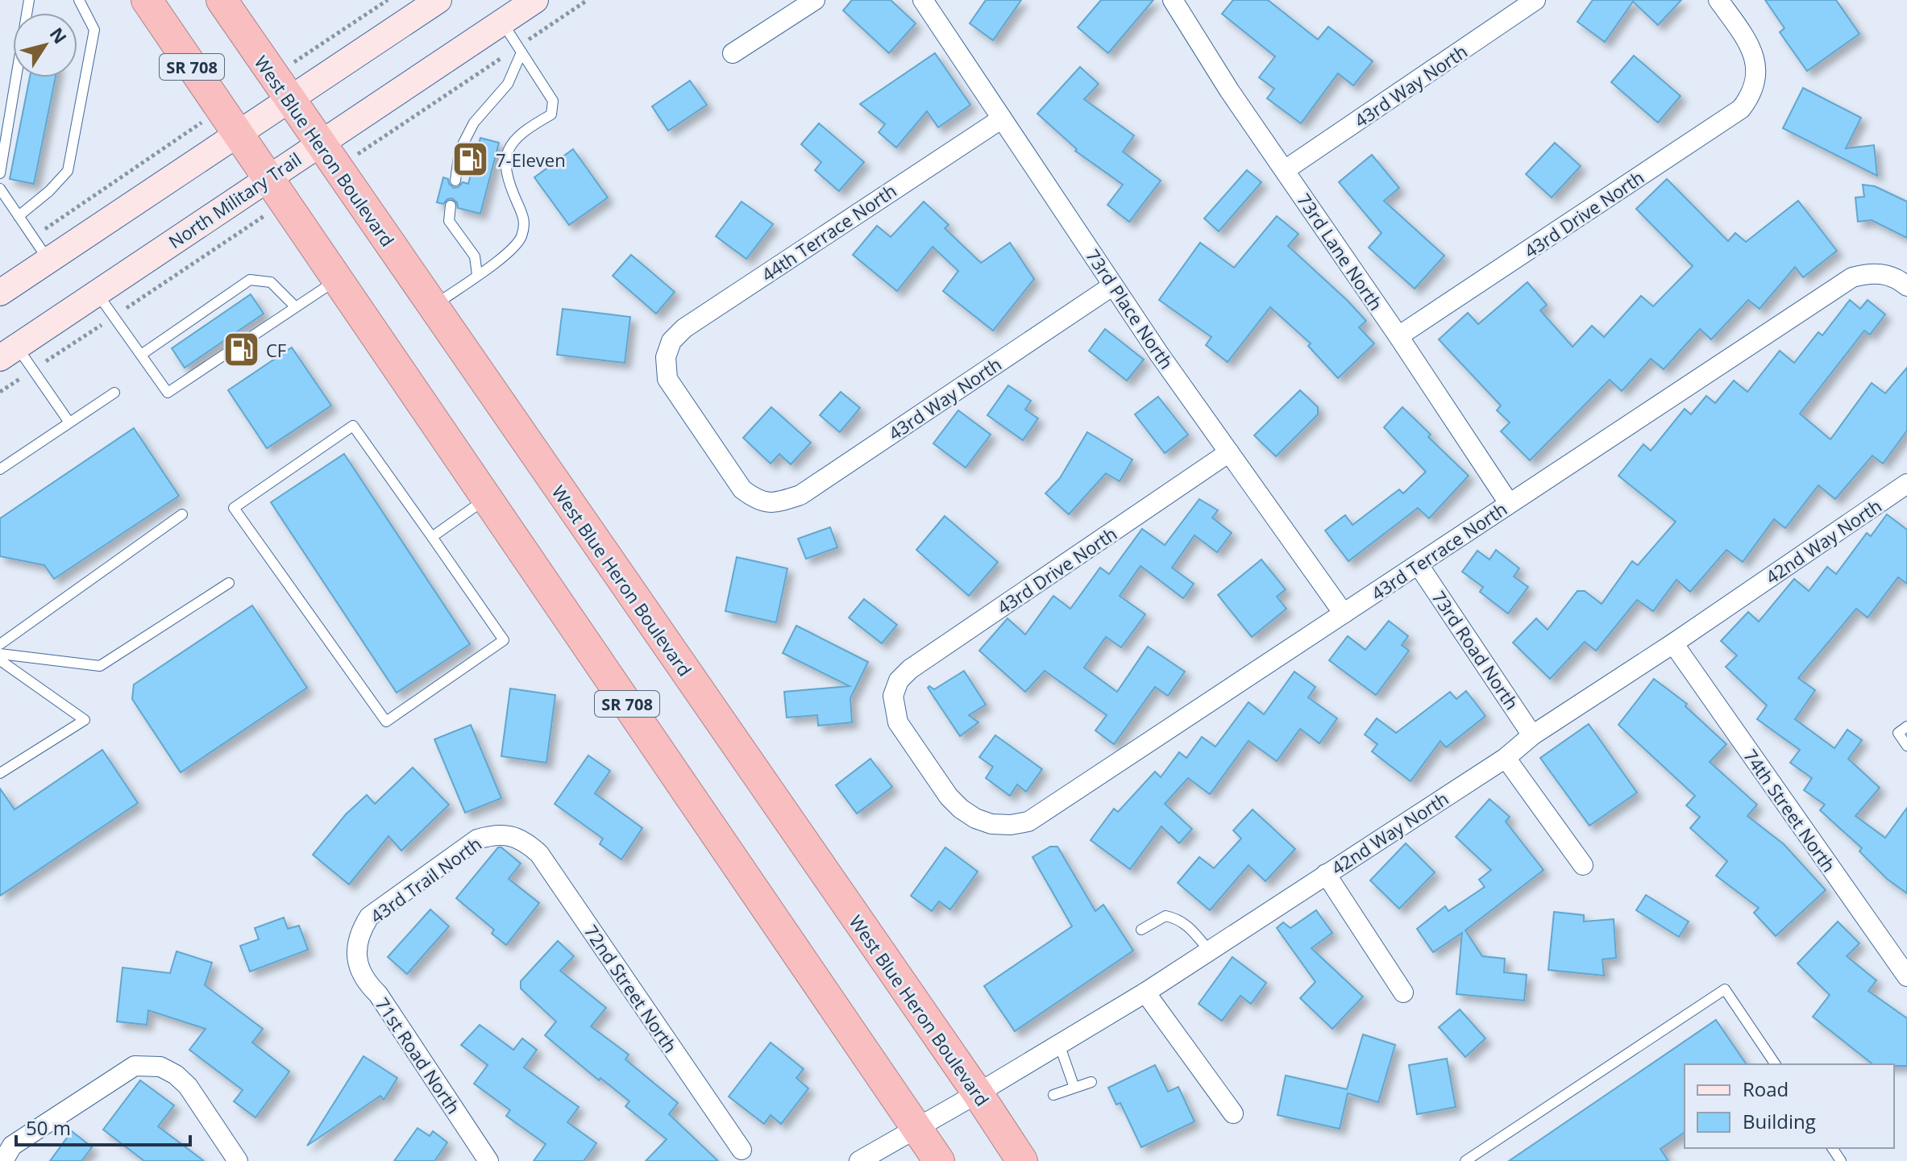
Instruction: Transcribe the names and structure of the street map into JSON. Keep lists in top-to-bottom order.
{
  "streets": {
    "highway": ["SR 708", "West Blue Heron Boulevard"],
    "main road": ["North Military Trail"],
    "street": [
      "43rd Way North",
      "43rd Drive North",
      "44th Terrace North",
      "73rd Lane North",
      "73rd Place North",
      "42nd Way North",
      "43rd Terrace North",
      "73rd Road North",
      "74th Street North",
      "43rd Trail North",
      "72nd Street North",
      "71st Road North"
    ]
  },
  "crossings": [
    ["SR 708", "North Military Trail"],
    ["SR 708", "42nd Way North"],
    ["43rd Way North", "44th Terrace North"],
    ["43rd Way North", "73rd Lane North"],
    ["43rd Way North", "73rd Place North"],
    ["West Blue Heron Boulevard", "North Military Trail"],
    ["West Blue Heron Boulevard", "42nd Way North"],
    ["43rd Drive North", "73rd Lane North"],
    ["43rd Drive North", "73rd Place North"],
    ["43rd Drive North", "43rd Terrace North"],
    ["44th Terrace North", "73rd Place North"],
    ["73rd Lane North", "43rd Terrace North"],
    ["73rd Place North", "43rd Terrace North"],
    ["42nd Way North", "73rd Road North"],
    ["42nd Way North", "74th Street North"],
    ["43rd Terrace North", "73rd Road North"],
    ["43rd Trail North", "72nd Street North"],
    ["43rd Trail North", "71st Road North"]
  ],
  "places": {
    "fuel station": ["7-Eleven", "CF"]
  },
  "legend": ["Road", "Building"],
  "scale_bar": "50 m",
  "north": "top right"
}
